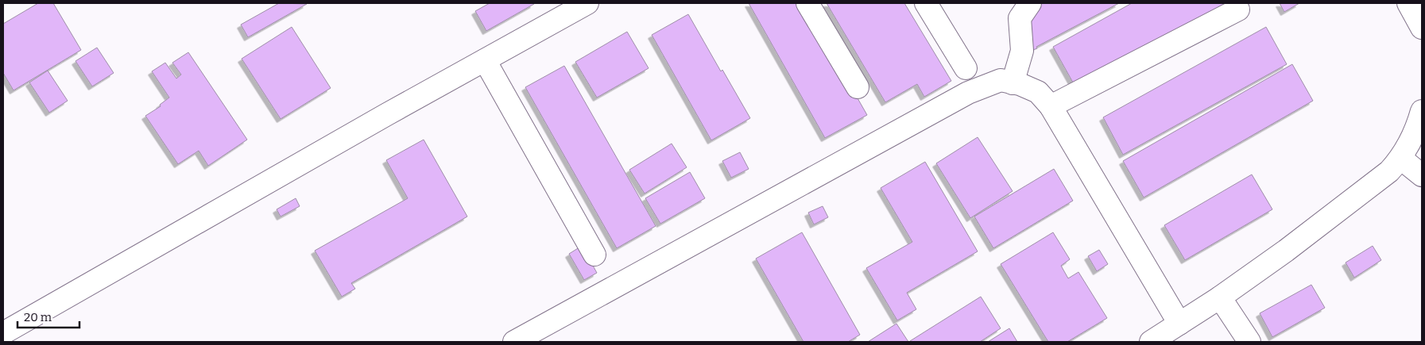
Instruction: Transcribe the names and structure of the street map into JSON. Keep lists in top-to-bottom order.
{
  "scale_bar": "20 m"
}
